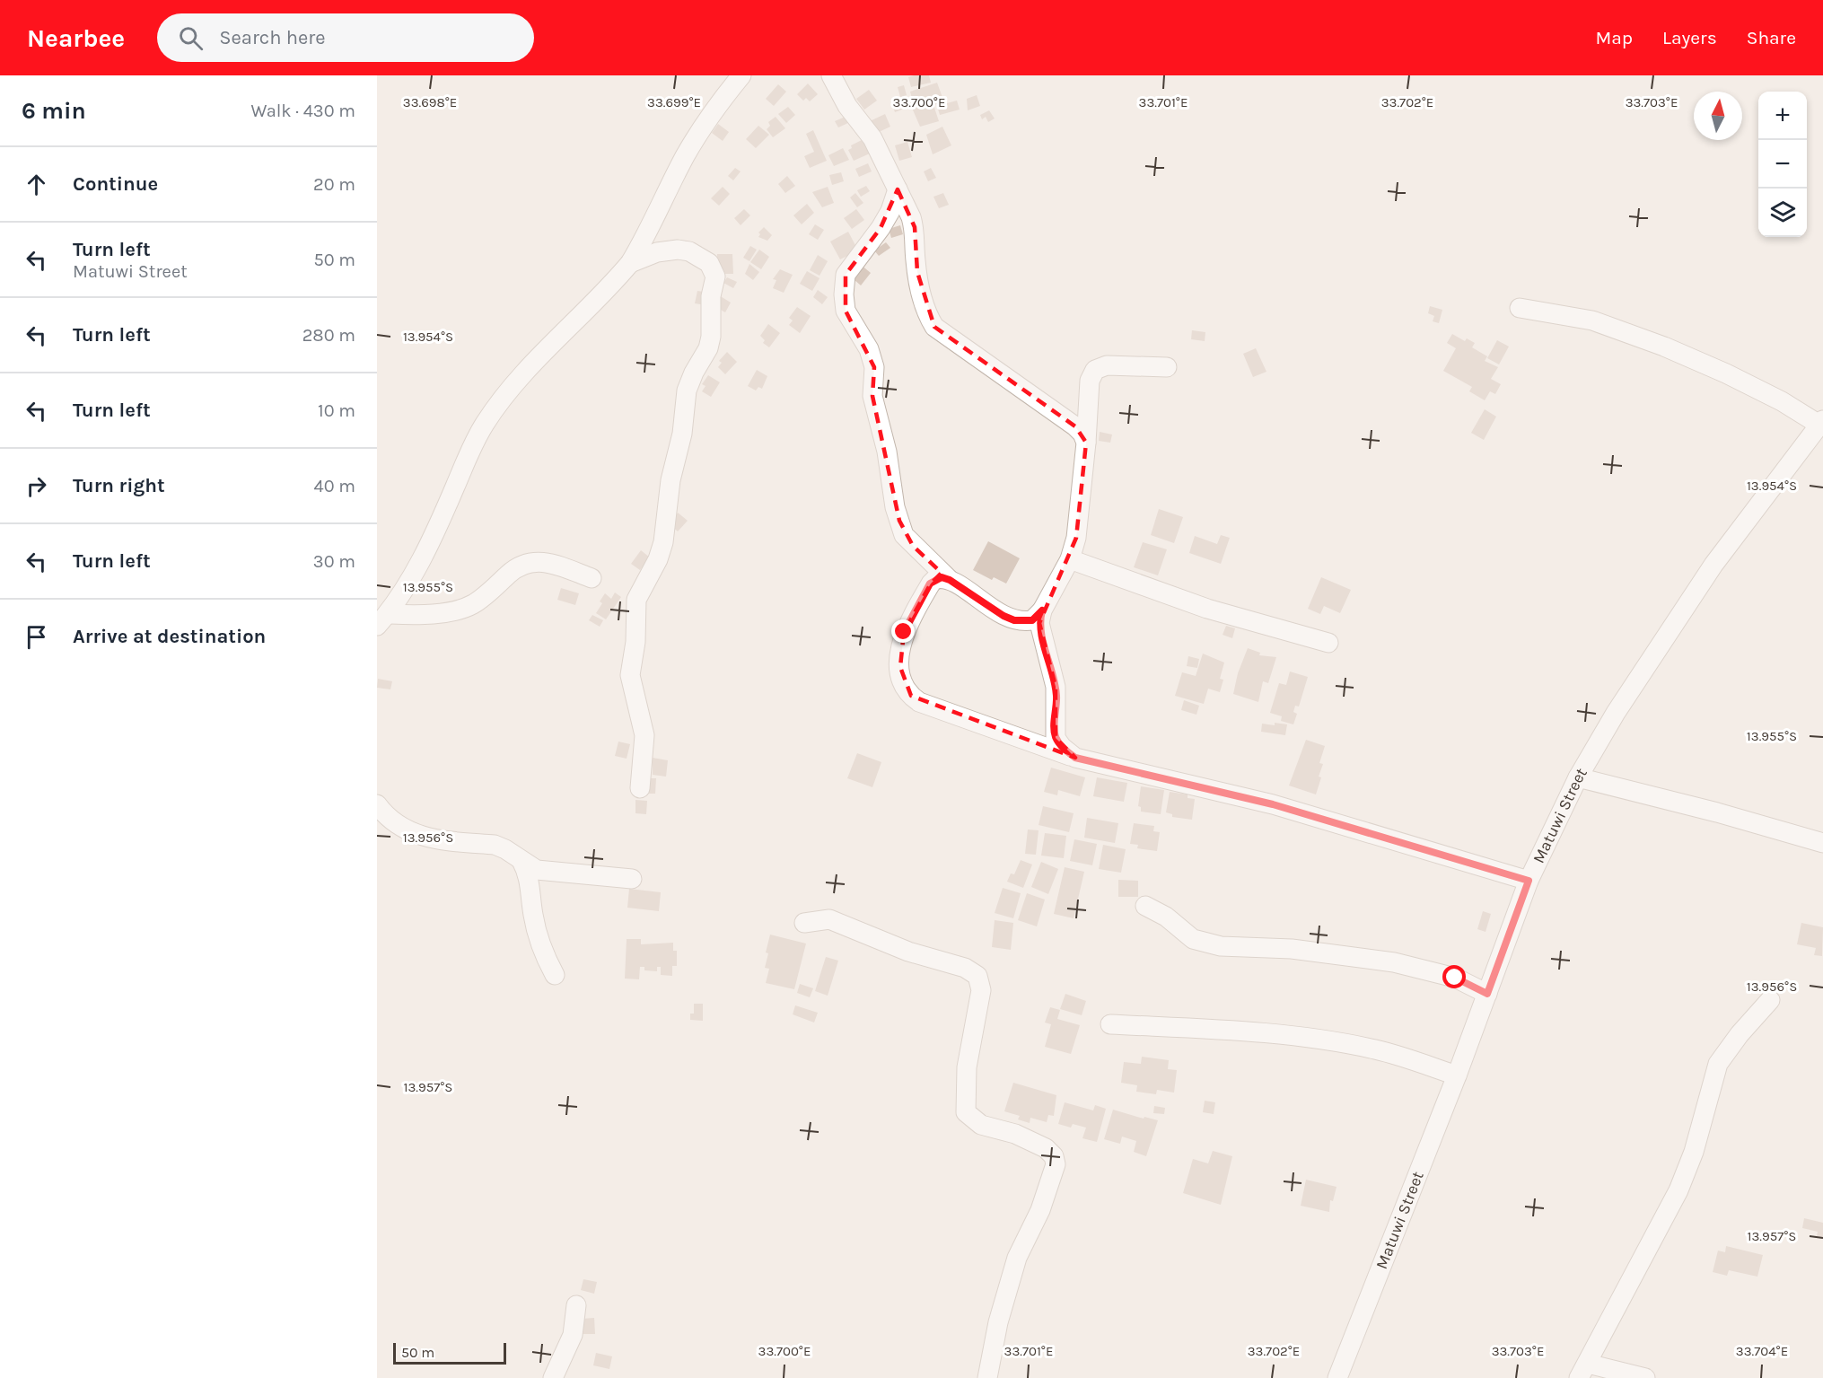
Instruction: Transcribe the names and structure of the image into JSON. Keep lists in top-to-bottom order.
{
  "streets": {
    "street": ["Matuwi Street"]
  },
  "scale_bar": "50 m",
  "north": "top",
  "page": {
    "header": "Nearbee",
    "search": "Search here",
    "nav": ["Map", "Layers", "Share"],
    "heading": ["6 min", "Walk · 430 m"],
    "map_buttons": ["+", "−"],
    "list": [
      ["Continue", "20 m"],
      ["Turn left", "Matuwi Street", "50 m"],
      ["Turn left", "280 m"],
      ["Turn left", "10 m"],
      ["Turn right", "40 m"],
      ["Turn left", "30 m"],
      "Arrive at destination"
    ],
    "scale": "50 m"
  },
  "coordinates": [
    "33.698°E",
    "33.699°E",
    "33.700°E",
    "33.701°E",
    "33.702°E",
    "33.703°E",
    "13.954°S",
    "13.955°S",
    "13.956°S",
    "13.957°S",
    "33.704°E"
  ]
}
